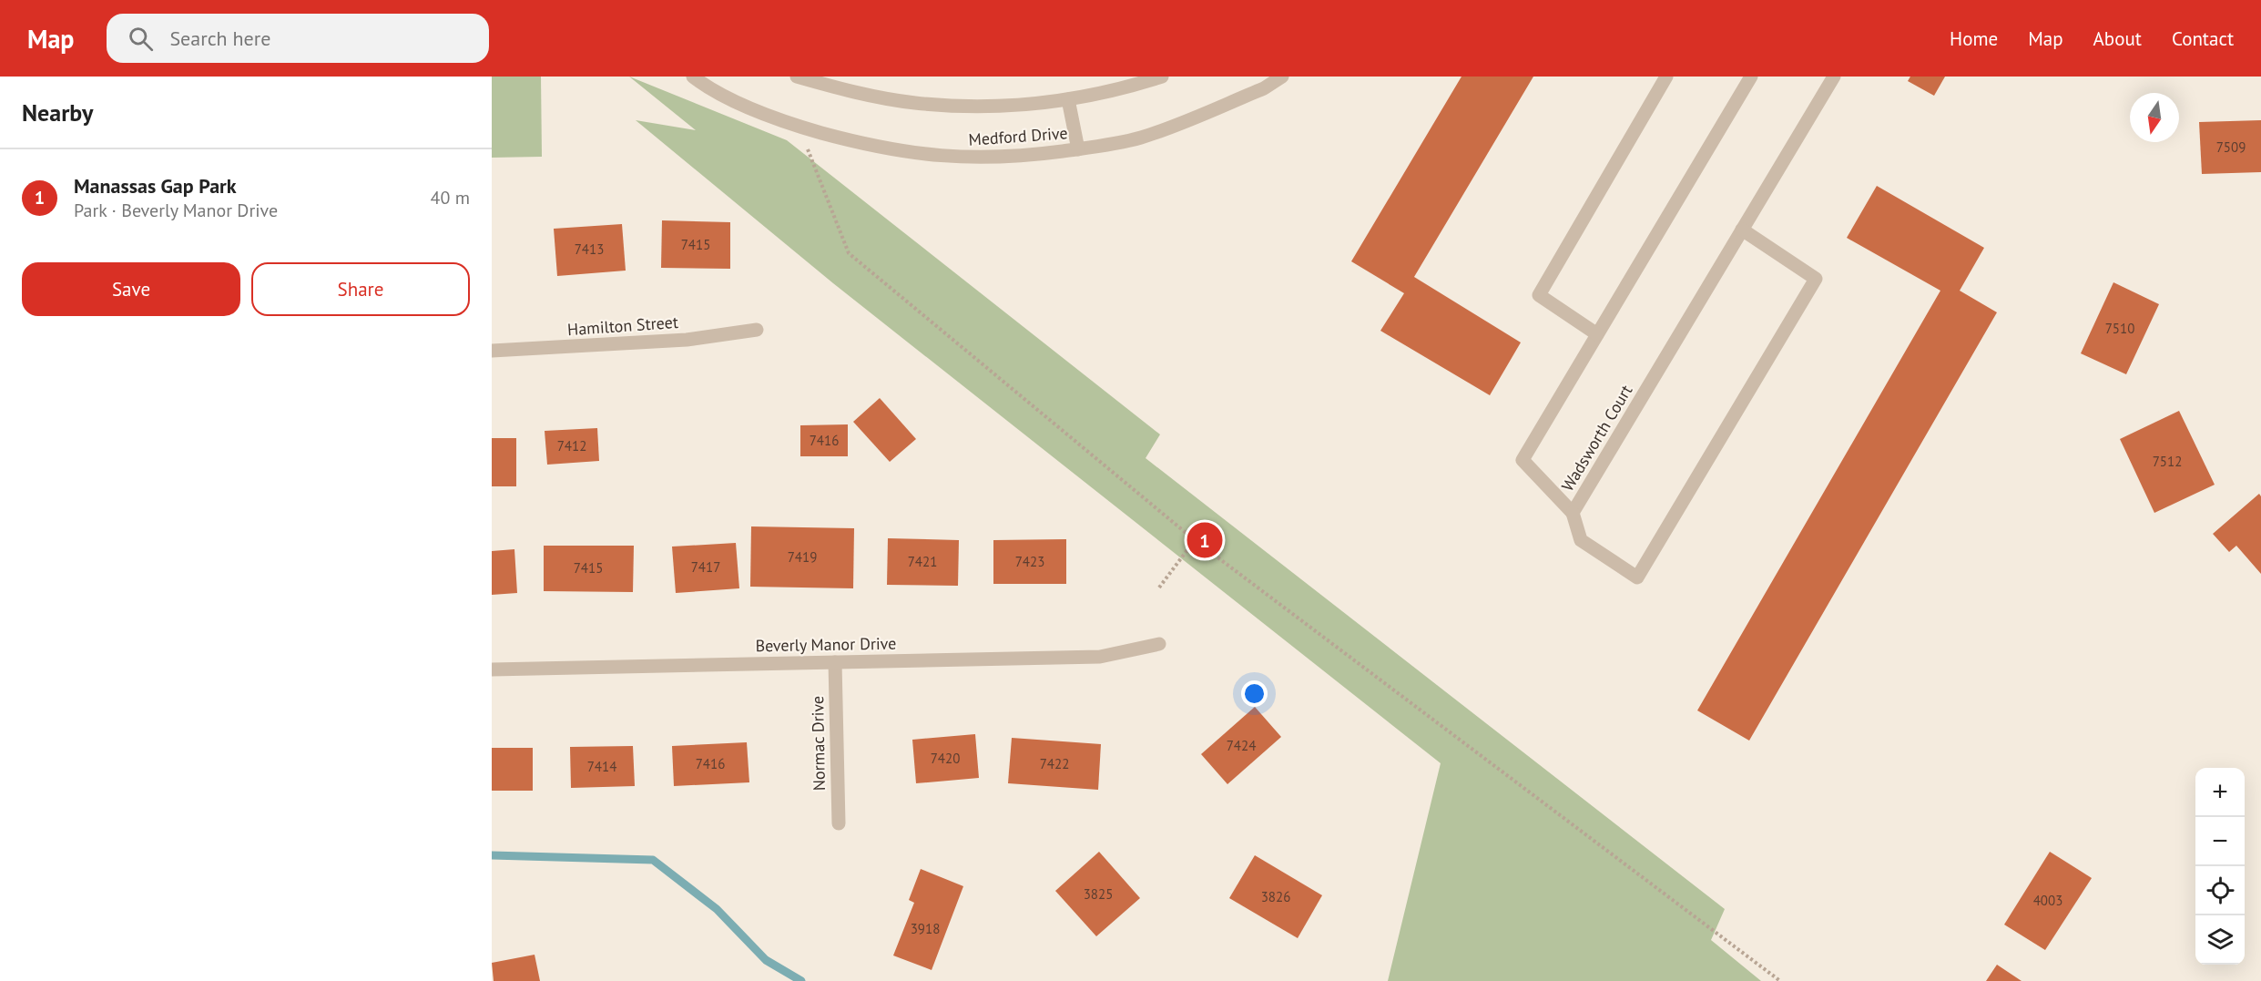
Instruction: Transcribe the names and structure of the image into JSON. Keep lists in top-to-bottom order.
{
  "streets": {
    "street": [
      "Medford Drive",
      "Hamilton Street",
      "Wadsworth Court",
      "Beverly Manor Drive",
      "Normac Drive"
    ]
  },
  "crossings": [
    ["Beverly Manor Drive", "Normac Drive"]
  ],
  "house_numbers": [
    "7509",
    "7415",
    "7413",
    "7510",
    "7416",
    "7412",
    "7512",
    "7419",
    "7421",
    "7423",
    "7417",
    "7415",
    "7424",
    "7420",
    "7416",
    "7422",
    "7414",
    "3825",
    "3826",
    "4003",
    "3918"
  ],
  "north": "bottom",
  "page": {
    "header": "Map",
    "search": "Search here",
    "nav": [
      "Home",
      "Map",
      "About",
      "Contact"
    ],
    "heading": "Nearby",
    "list": [
      {
        "mark": "1",
        "name": "Manassas Gap Park",
        "note": "Park · Beverly Manor Drive",
        "value": "40 m"
      }
    ],
    "buttons": ["Save", "Share"],
    "pins": "1",
    "map_buttons": ["+", "−"]
  }
}
